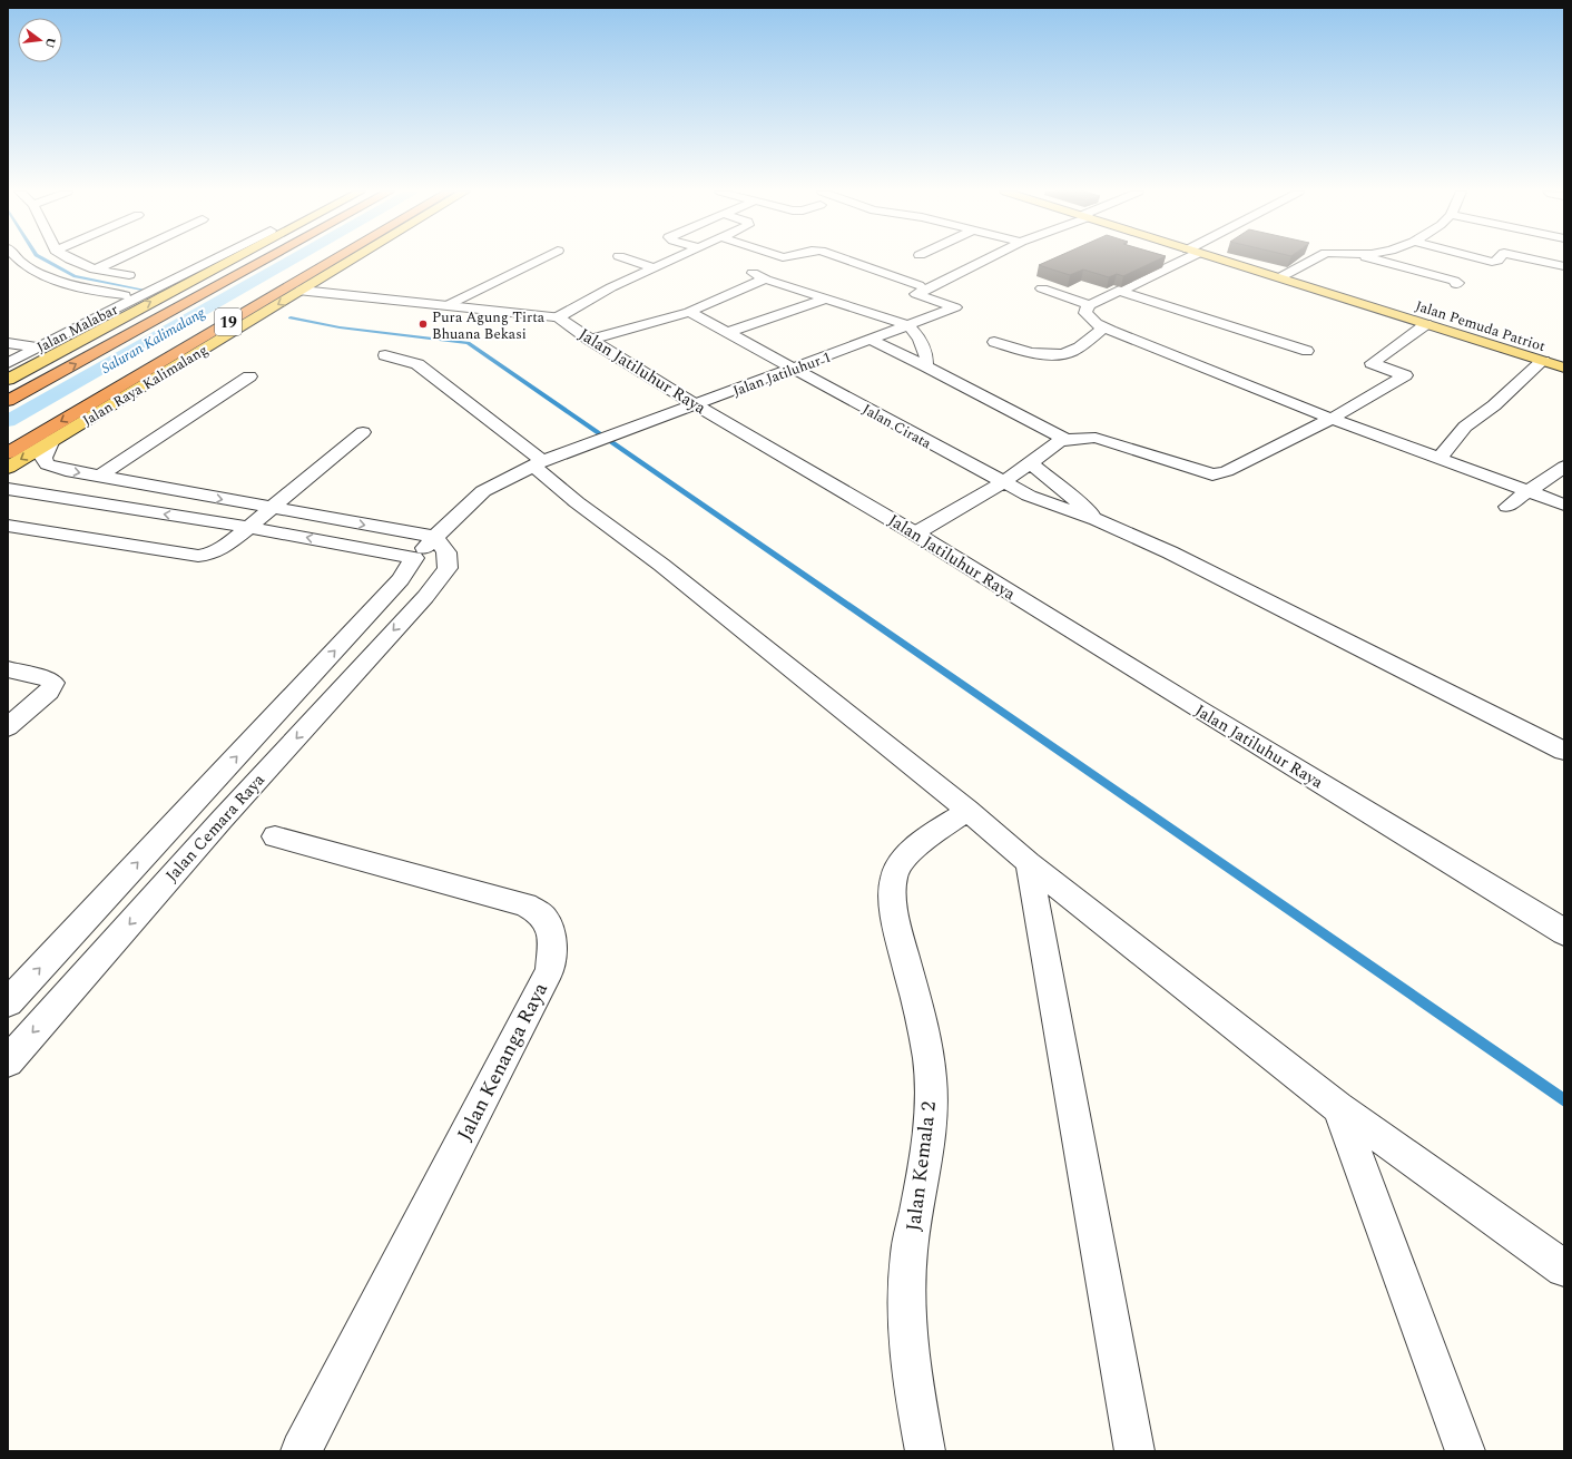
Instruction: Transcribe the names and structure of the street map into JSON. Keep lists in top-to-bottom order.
{
  "streets": {
    "highway": ["19"],
    "main road": ["Jalan Pemuda Patriot", "Jalan Raya Kalimalang"],
    "street": [
      "Jalan Malabar",
      "Jalan Jatiluhur Raya",
      "Jalan Jatiluhur 1",
      "Jalan Cirata",
      "Jalan Cemara Raya",
      "Jalan Kenanga Raya",
      "Jalan Kemala 2"
    ]
  },
  "crossings": [
    ["Jalan Jatiluhur Raya", "Jalan Jatiluhur 1"],
    ["Jalan Jatiluhur Raya", "Jalan Raya Kalimalang"],
    ["Jalan Jatiluhur 1", "Jalan Cirata"],
    ["Jalan Jatiluhur 1", "Jalan Cemara Raya"]
  ],
  "water": ["Saluran Kalimalang"],
  "places": ["Pura Agung Tirta Bhuana Bekasi"],
  "north": "right"
}
